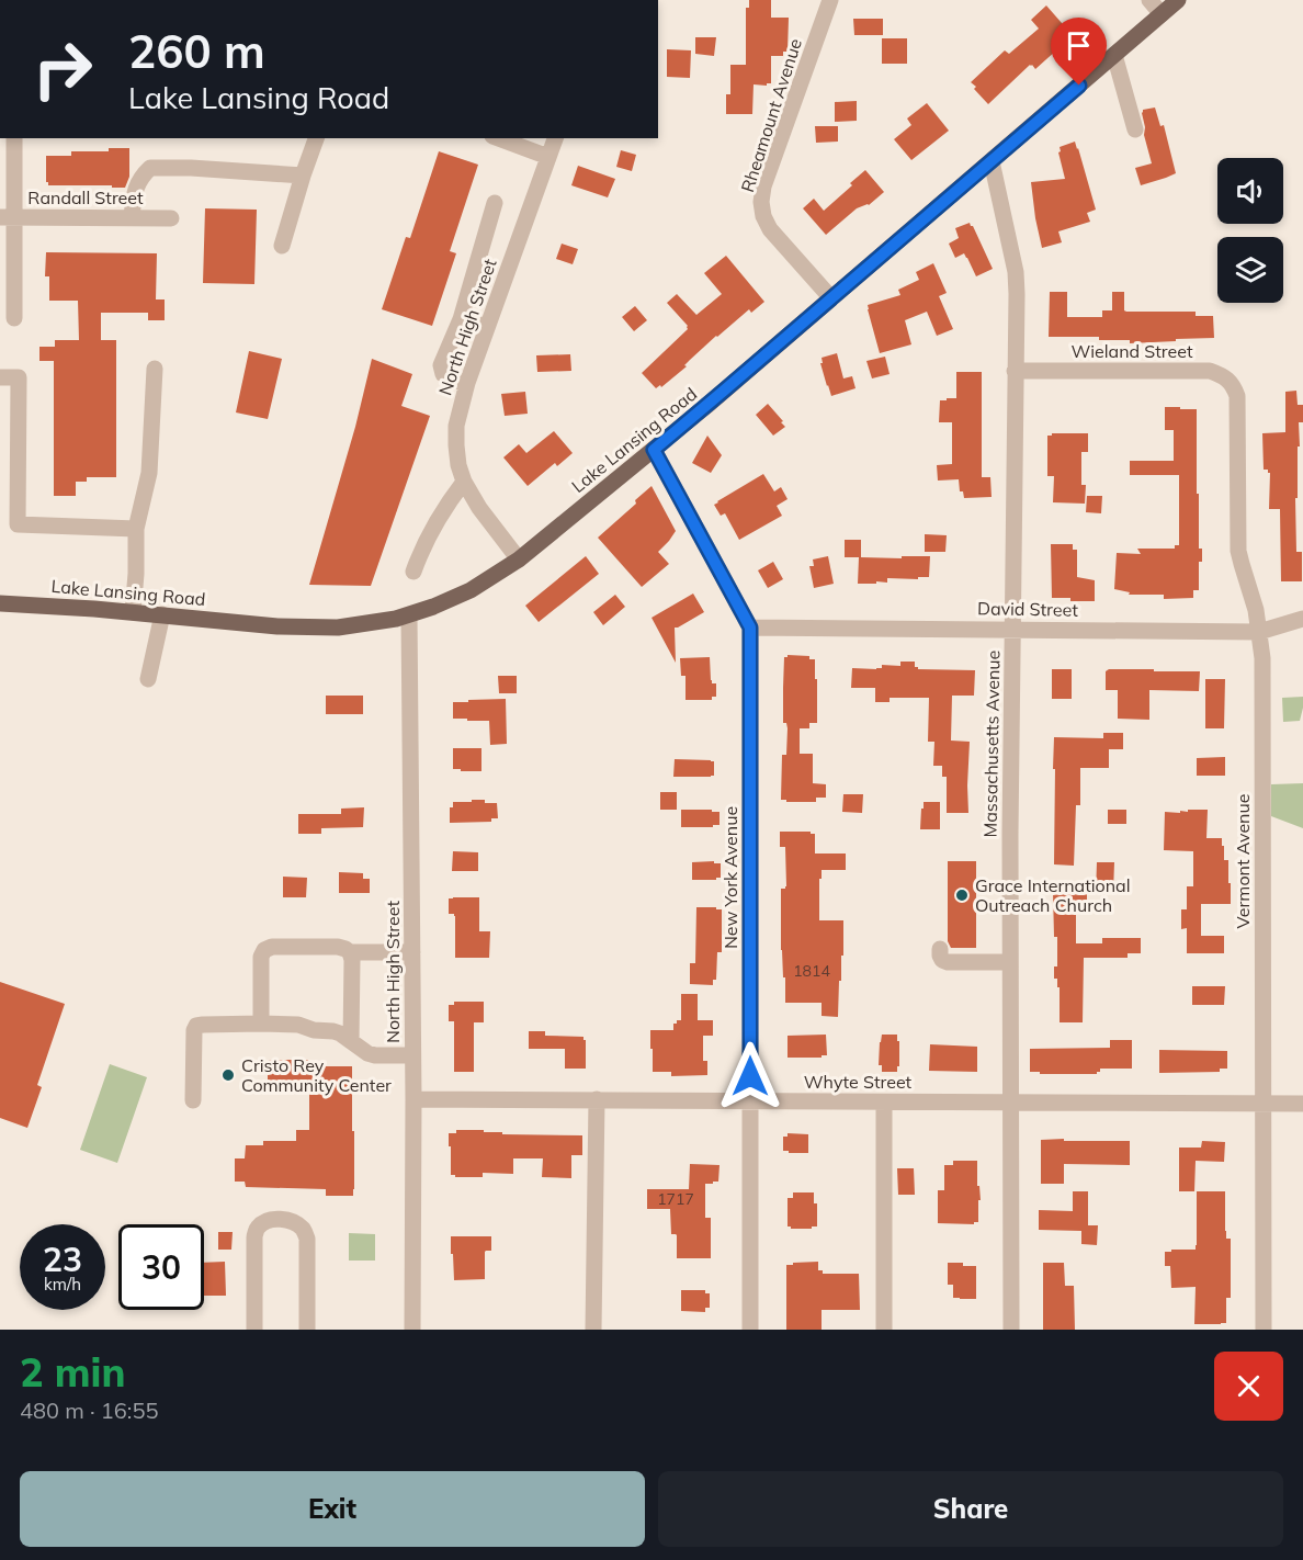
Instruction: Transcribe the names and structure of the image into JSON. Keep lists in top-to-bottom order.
{
  "streets": {
    "main road": ["Lake Lansing Road"],
    "street": [
      "Rheamount Avenue",
      "Randall Street",
      "North High Street",
      "Wieland Street",
      "David Street",
      "Massachusetts Avenue",
      "Vermont Avenue",
      "New York Avenue",
      "Whyte Street"
    ]
  },
  "crossings": [
    ["Rheamount Avenue", "Lake Lansing Road"],
    ["North High Street", "Lake Lansing Road"],
    ["North High Street", "Whyte Street"],
    ["Wieland Street", "Massachusetts Avenue"],
    ["Wieland Street", "Vermont Avenue"],
    ["Lake Lansing Road", "Massachusetts Avenue"],
    ["Lake Lansing Road", "New York Avenue"],
    ["David Street", "Massachusetts Avenue"],
    ["David Street", "Vermont Avenue"],
    ["David Street", "New York Avenue"],
    ["Massachusetts Avenue", "Whyte Street"],
    ["Vermont Avenue", "Whyte Street"],
    ["New York Avenue", "Whyte Street"]
  ],
  "places": ["Grace International Outreach Church", "Cristo Rey Community Center"],
  "house_numbers": ["1814", "1717"],
  "page": {
    "turn": ["260 m", "Lake Lansing Road"],
    "speed": "23 km/h",
    "limit": "30",
    "heading": ["2 min", "480 m · 16:55"],
    "buttons": ["Exit", "Share"]
  }
}
